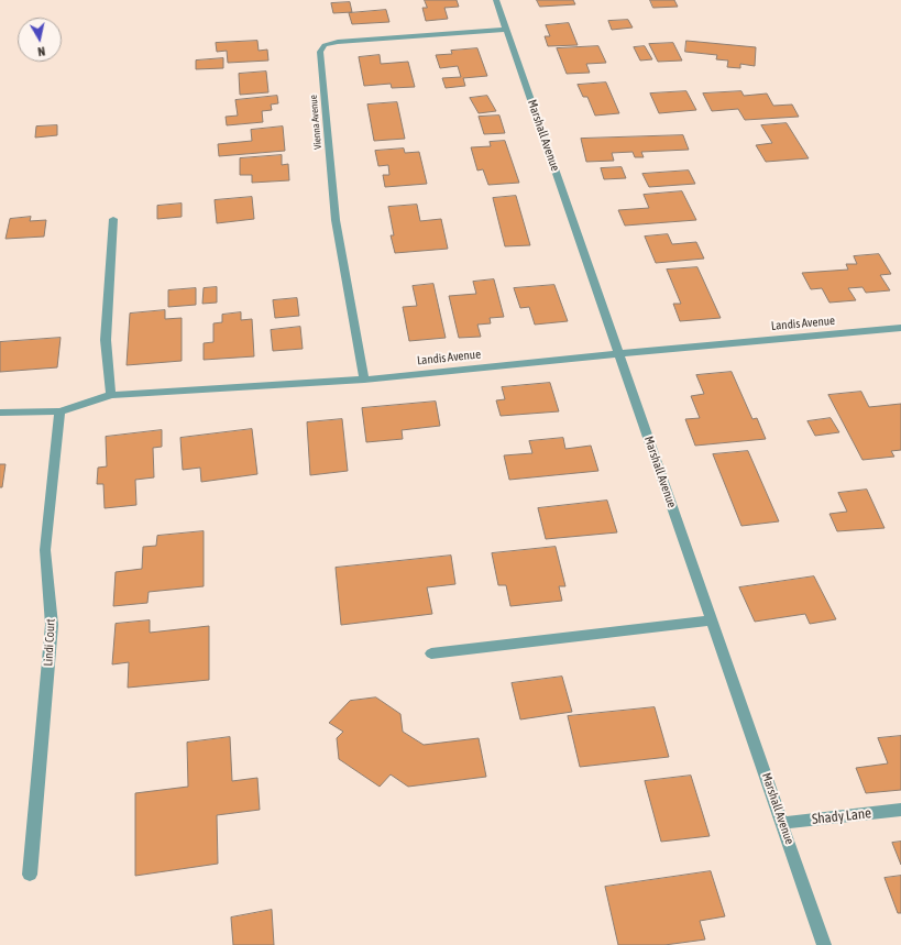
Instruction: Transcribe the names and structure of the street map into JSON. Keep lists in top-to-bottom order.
{
  "streets": {
    "street": [
      "Vienna Avenue",
      "Marshall Avenue",
      "Landis Avenue",
      "Lindi Court",
      "Shady Lane"
    ]
  },
  "crossings": [
    ["Vienna Avenue", "Marshall Avenue"],
    ["Vienna Avenue", "Landis Avenue"],
    ["Marshall Avenue", "Landis Avenue"],
    ["Marshall Avenue", "Shady Lane"],
    ["Landis Avenue", "Lindi Court"]
  ],
  "north": "bottom"
}
